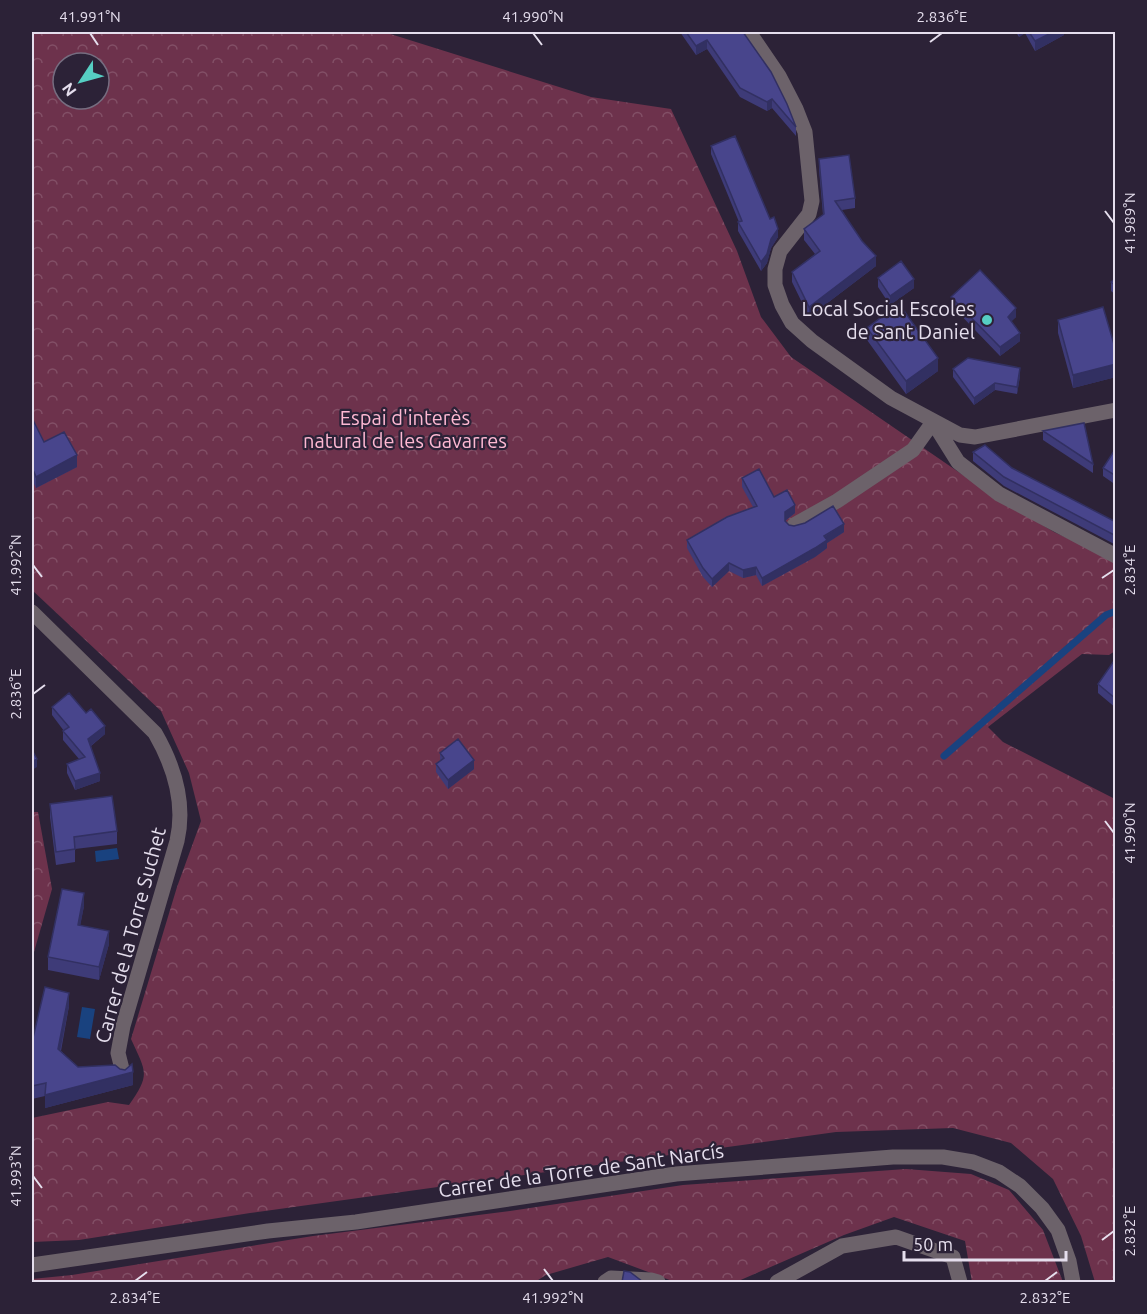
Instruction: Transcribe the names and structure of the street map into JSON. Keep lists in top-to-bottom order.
{
  "streets": {
    "street": ["Carrer de la Torre Suchet", "Carrer de la Torre de Sant Narcís"]
  },
  "parks": ["Espai d'interès natural de les Gavarres"],
  "places": ["Local Social Escoles de Sant Daniel"],
  "scale_bar": "50 m",
  "north": "bottom left",
  "coordinates": [
    "41.991°N",
    "41.990°N",
    "2.836°E",
    "41.989°N",
    "41.992°N",
    "2.834°E",
    "41.993°N",
    "2.832°E"
  ]
}
